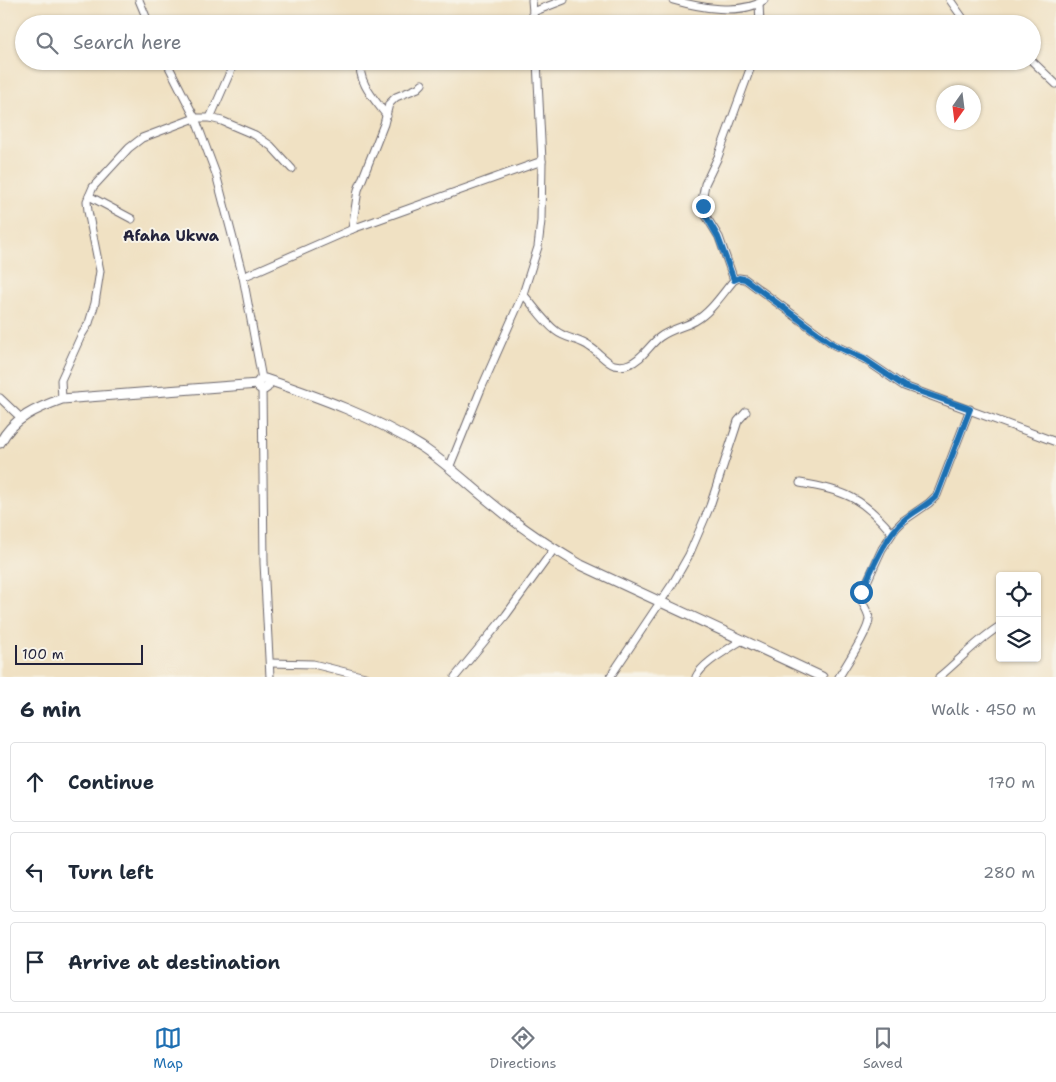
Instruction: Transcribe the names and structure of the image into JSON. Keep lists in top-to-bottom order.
{
  "districts": ["Afaha Ukwa"],
  "scale_bar": "100 m",
  "north": "bottom",
  "page": {
    "search": "Search here",
    "scale": "100 m",
    "heading": ["6 min", "Walk · 450 m"],
    "list": [
      ["Continue", "170 m"],
      ["Turn left", "280 m"],
      "Arrive at destination"
    ],
    "nav": ["Map", "Directions", "Saved"]
  }
}
